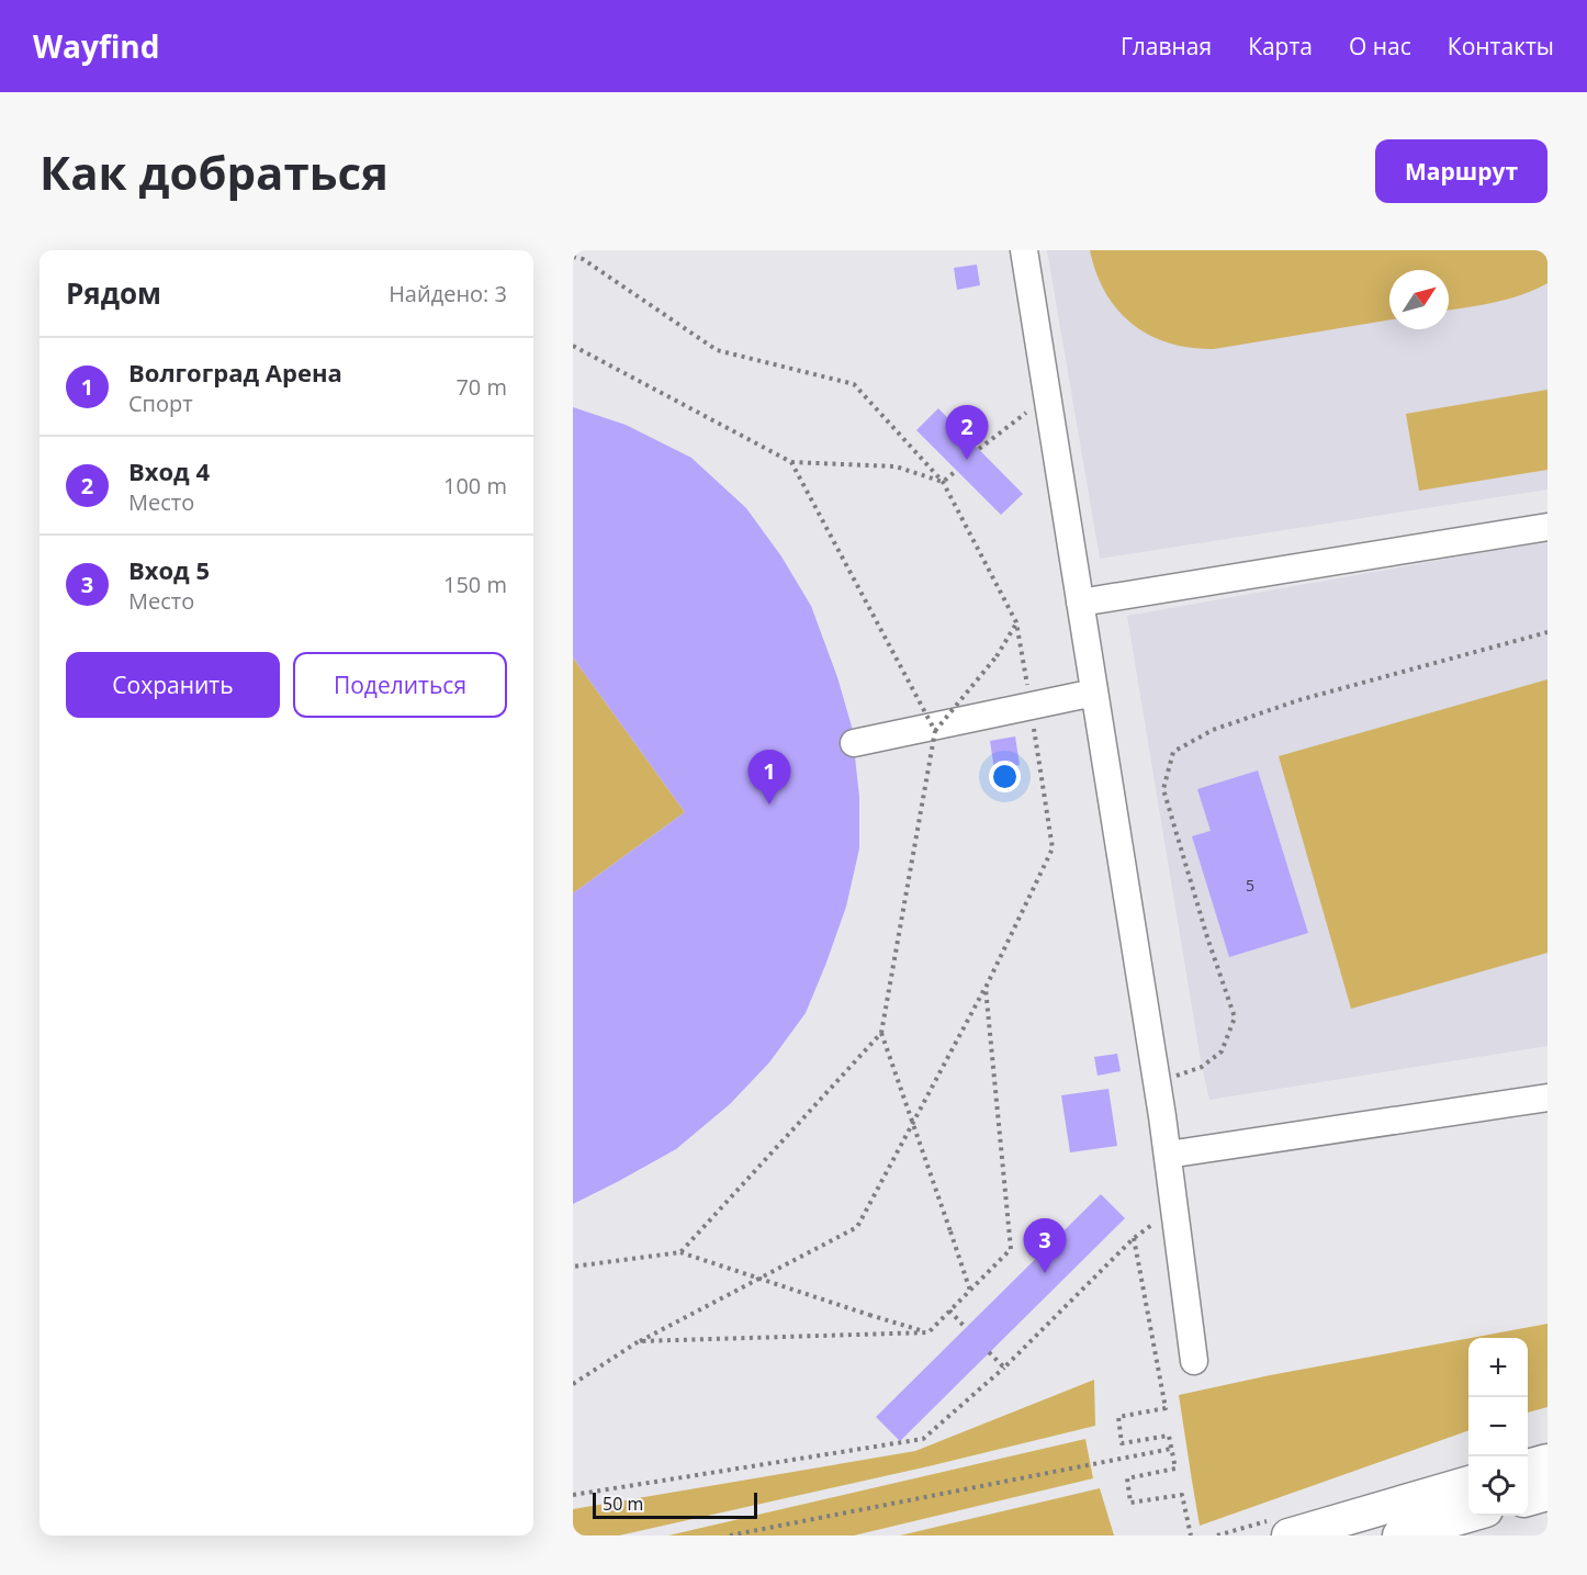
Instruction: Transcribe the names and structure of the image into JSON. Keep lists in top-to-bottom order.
{
  "house_numbers": ["5"],
  "scale_bar": "50 m",
  "north": "top right",
  "page": {
    "header": "Wayfind",
    "nav": [
      "Главная",
      "Карта",
      "О нас",
      "Контакты"
    ],
    "buttons": [
      "Маршрут",
      ["Сохранить", "Поделиться"]
    ],
    "title": "Как добраться",
    "heading": ["Рядом", "Найдено: 3"],
    "list": [
      {
        "mark": "1",
        "name": "Волгоград Арена",
        "note": "Спорт",
        "value": "70 m"
      },
      {
        "mark": "2",
        "name": "Вход 4",
        "note": "Место",
        "value": "100 m"
      },
      {
        "mark": "3",
        "name": "Вход 5",
        "note": "Место",
        "value": "150 m"
      }
    ],
    "pins": ["2", "1", "3"],
    "map_buttons": ["+", "−"],
    "scale": "50 m"
  }
}
